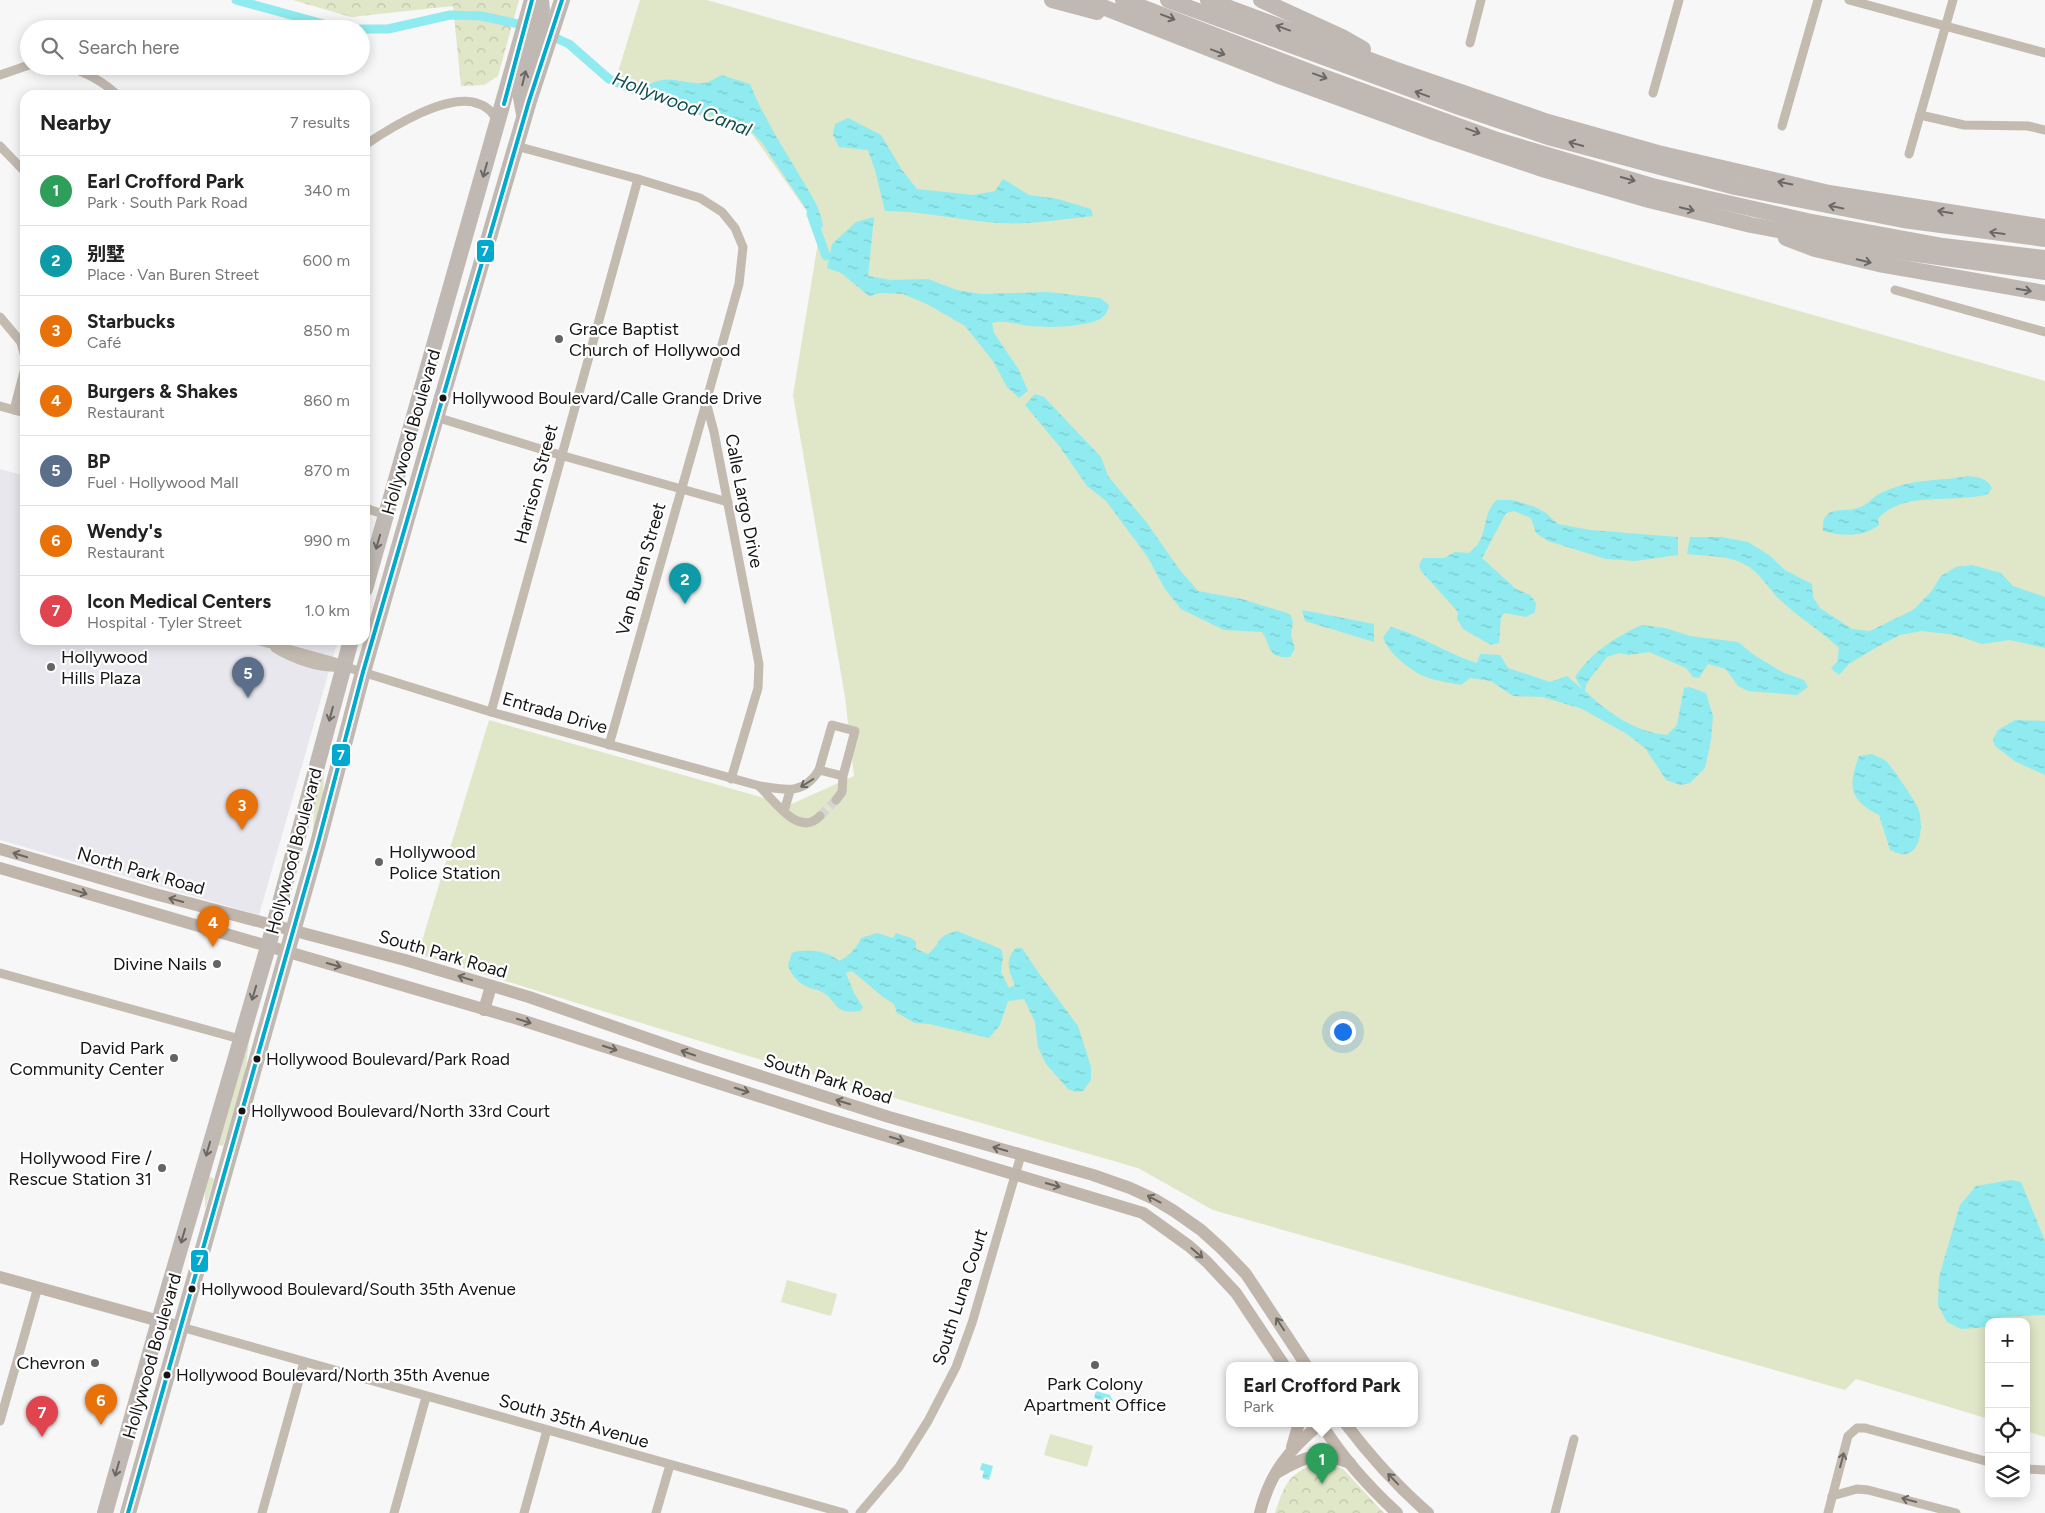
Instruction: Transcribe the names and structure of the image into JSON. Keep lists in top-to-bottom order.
{
  "streets": {
    "highway": ["Hollywood Boulevard"],
    "street": [
      "Harrison Street",
      "Calle Largo Drive",
      "Van Buren Street",
      "Entrada Drive",
      "North Park Road",
      "South Park Road",
      "South Luna Court",
      "South 35th Avenue"
    ]
  },
  "crossings": [
    ["Hollywood Boulevard", "Entrada Drive"],
    ["Hollywood Boulevard", "North Park Road"],
    ["Hollywood Boulevard", "South Park Road"],
    ["Hollywood Boulevard", "South 35th Avenue"],
    ["Harrison Street", "Entrada Drive"],
    ["Calle Largo Drive", "Van Buren Street"],
    ["Calle Largo Drive", "Entrada Drive"],
    ["Van Buren Street", "Entrada Drive"],
    ["North Park Road", "South Park Road"],
    ["South Park Road", "South Luna Court"]
  ],
  "water": ["Hollywood Canal"],
  "places": [
    "Grace Baptist Church of Hollywood",
    "Hollywood Boulevard/Calle Grande Drive",
    "Hollywood Hills Plaza",
    "Hollywood Police Station",
    "Divine Nails",
    "David Park Community Center",
    "Hollywood Boulevard/Park Road",
    "Hollywood Boulevard/North 33rd Court",
    "Hollywood Fire / Rescue Station 31",
    "Hollywood Boulevard/South 35th Avenue",
    "Chevron",
    "Park Colony Apartment Office",
    "Hollywood Boulevard/North 35th Avenue"
  ],
  "lines": ["transit line 7"],
  "page": {
    "search": "Search here",
    "heading": ["Nearby", "7 results"],
    "list": [
      {
        "mark": "1",
        "name": "Earl Crofford Park",
        "note": "Park · South Park Road",
        "value": "340 m"
      },
      {
        "mark": "2",
        "name": "别墅",
        "note": "Place · Van Buren Street",
        "value": "600 m"
      },
      {
        "mark": "3",
        "name": "Starbucks",
        "note": "Café",
        "value": "850 m"
      },
      {
        "mark": "4",
        "name": "Burgers & Shakes",
        "note": "Restaurant",
        "value": "860 m"
      },
      {
        "mark": "5",
        "name": "BP",
        "note": "Fuel · Hollywood Mall",
        "value": "870 m"
      },
      {
        "mark": "6",
        "name": "Wendy's",
        "note": "Restaurant",
        "value": "990 m"
      },
      {
        "mark": "7",
        "name": "Icon Medical Centers",
        "note": "Hospital · Tyler Street",
        "value": "1.0 km"
      }
    ],
    "pins": [
      "2",
      "5",
      "3",
      "4",
      "6",
      "7",
      "1"
    ],
    "map_buttons": ["+", "−"],
    "popup": ["Earl Crofford Park", "Park"]
  }
}
